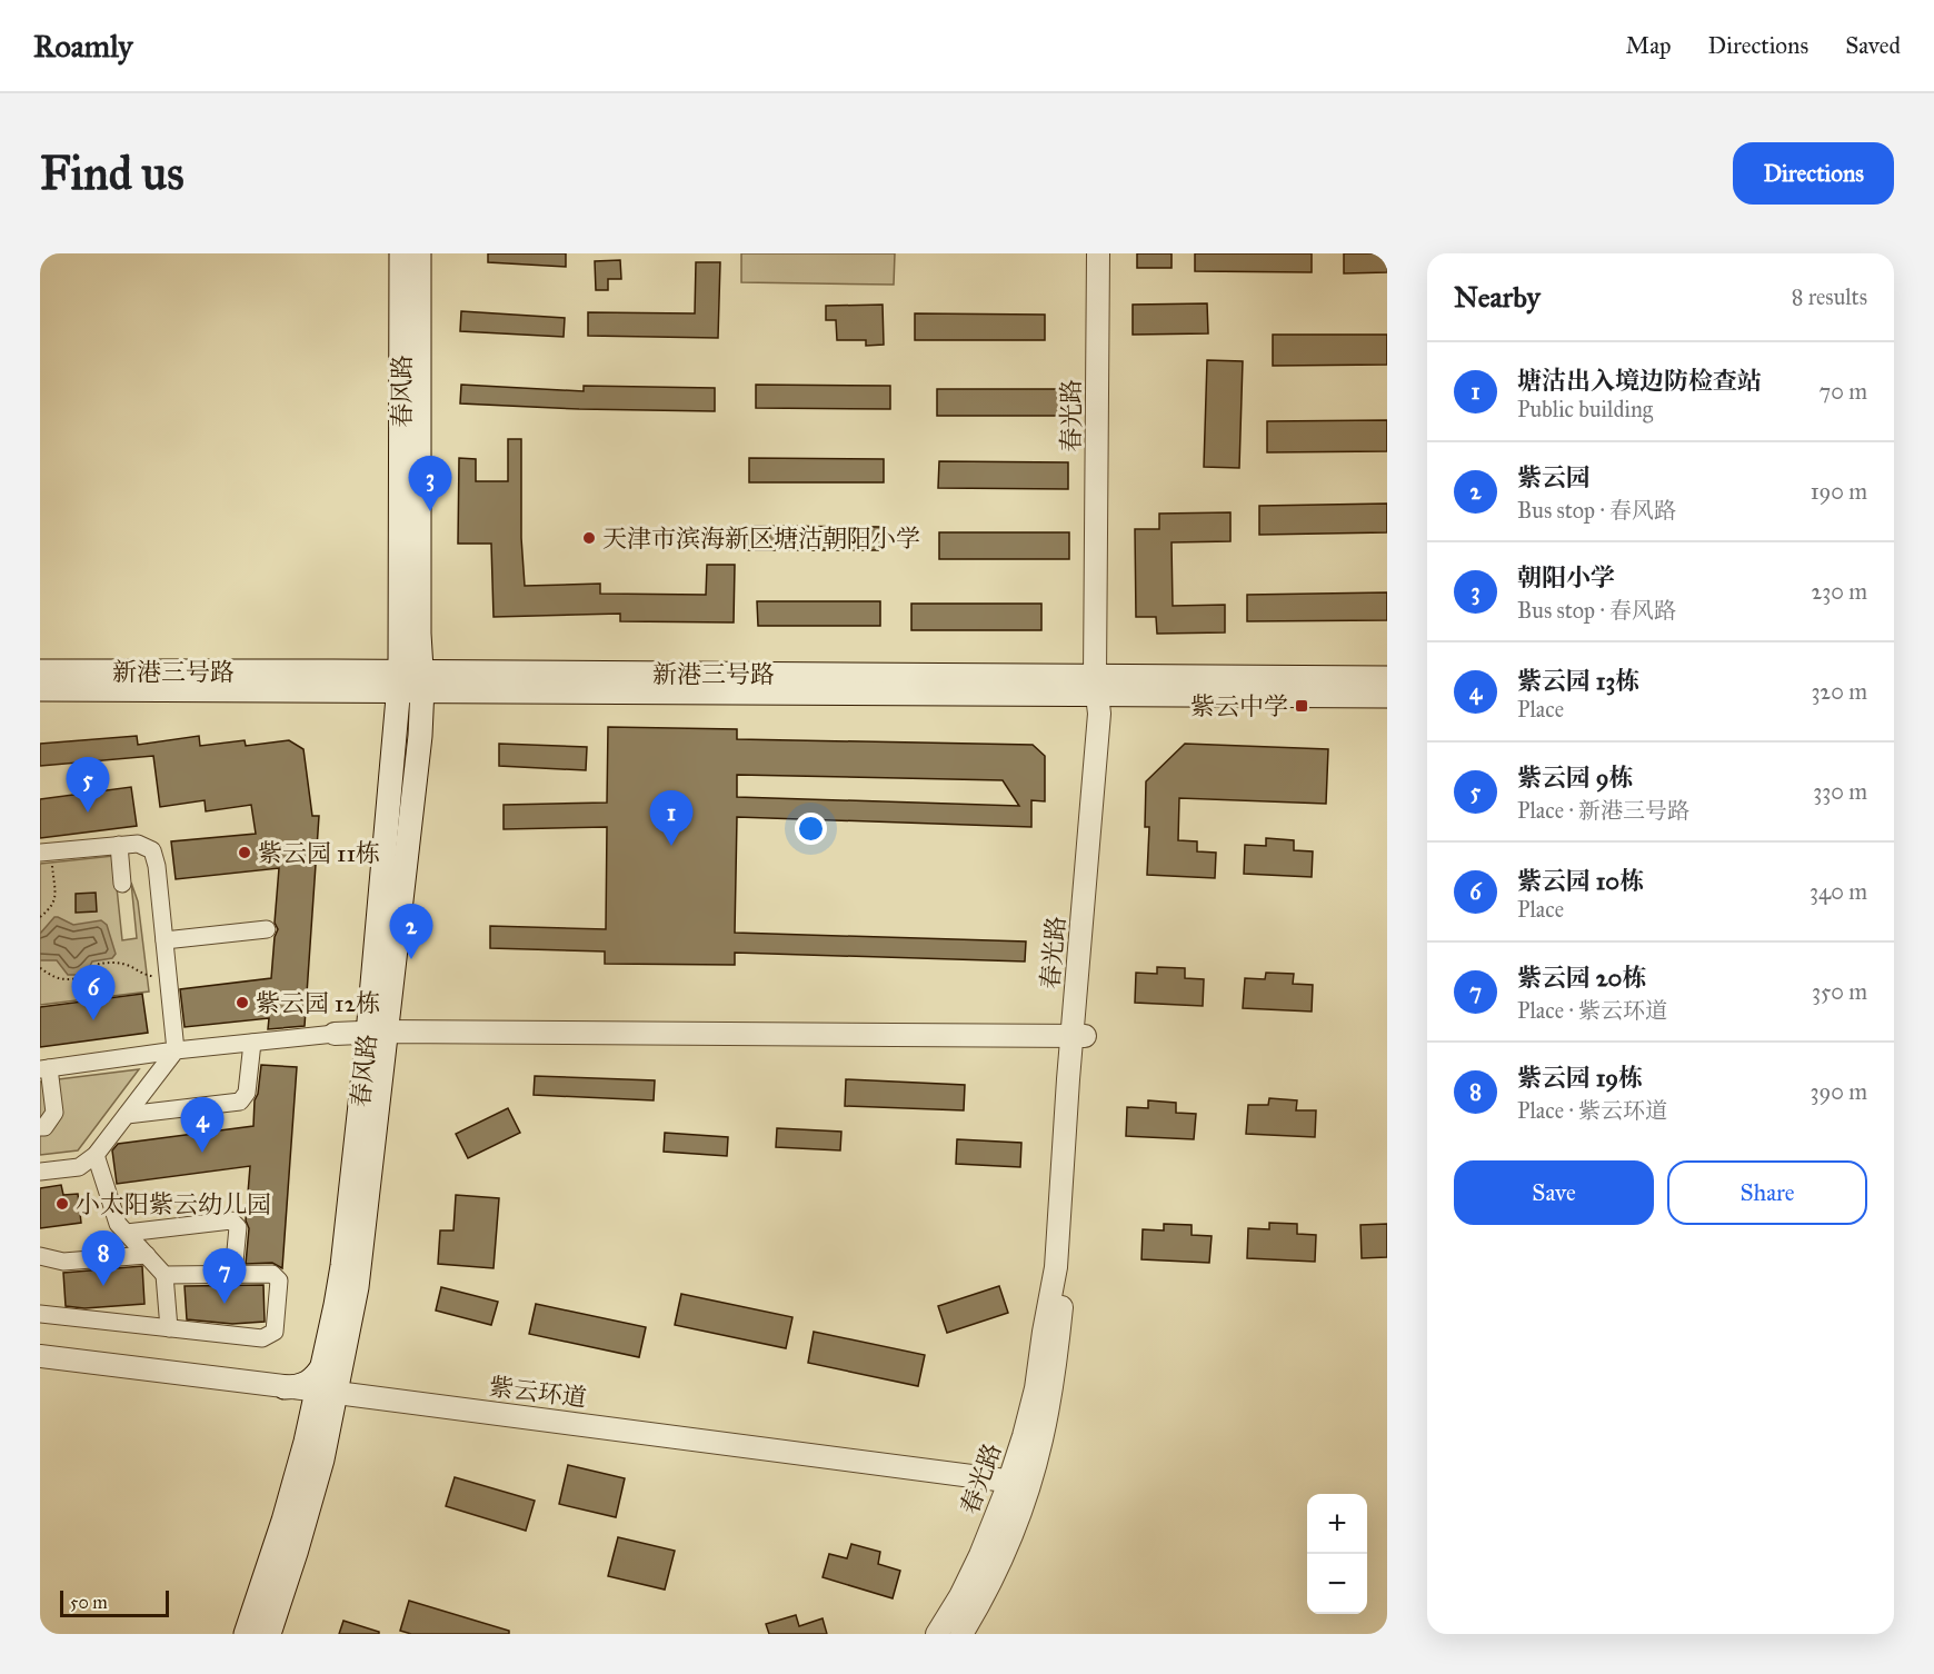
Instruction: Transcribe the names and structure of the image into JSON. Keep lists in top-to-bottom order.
{
  "streets": {
    "main road": ["春风路", "新港三号路"],
    "street": ["春光路", "紫云环道"]
  },
  "crossings": [
    ["春风路", "新港三号路"],
    ["春风路", "紫云环道"],
    ["春光路", "新港三号路"],
    ["春光路", "紫云环道"]
  ],
  "places": {
    "other": [
      "天津市滨海新区塘沽朝阳小学",
      "紫云园 11栋",
      "紫云园 12栋",
      "小太阳紫云幼儿园"
    ],
    "transit": ["紫云中学"]
  },
  "scale_bar": "50 m",
  "page": {
    "header": "Roamly",
    "nav": ["Map", "Directions", "Saved"],
    "buttons": [
      "Directions",
      ["Save", "Share"]
    ],
    "title": "Find us",
    "heading": ["Nearby", "8 results"],
    "list": [
      {
        "mark": "1",
        "name": "塘沽出入境边防检查站",
        "note": "Public building",
        "value": "70 m"
      },
      {
        "mark": "2",
        "name": "紫云园",
        "note": "Bus stop · 春风路",
        "value": "190 m"
      },
      {
        "mark": "3",
        "name": "朝阳小学",
        "note": "Bus stop · 春风路",
        "value": "230 m"
      },
      {
        "mark": "4",
        "name": "紫云园 13栋",
        "note": "Place",
        "value": "320 m"
      },
      {
        "mark": "5",
        "name": "紫云园 9栋",
        "note": "Place · 新港三号路",
        "value": "330 m"
      },
      {
        "mark": "6",
        "name": "紫云园 10栋",
        "note": "Place",
        "value": "340 m"
      },
      {
        "mark": "7",
        "name": "紫云园 20栋",
        "note": "Place · 紫云环道",
        "value": "350 m"
      },
      {
        "mark": "8",
        "name": "紫云园 19栋",
        "note": "Place · 紫云环道",
        "value": "390 m"
      }
    ],
    "pins": [
      "3",
      "5",
      "1",
      "2",
      "6",
      "4",
      "8",
      "7"
    ],
    "map_buttons": ["+", "−"],
    "scale": "50 m"
  }
}
